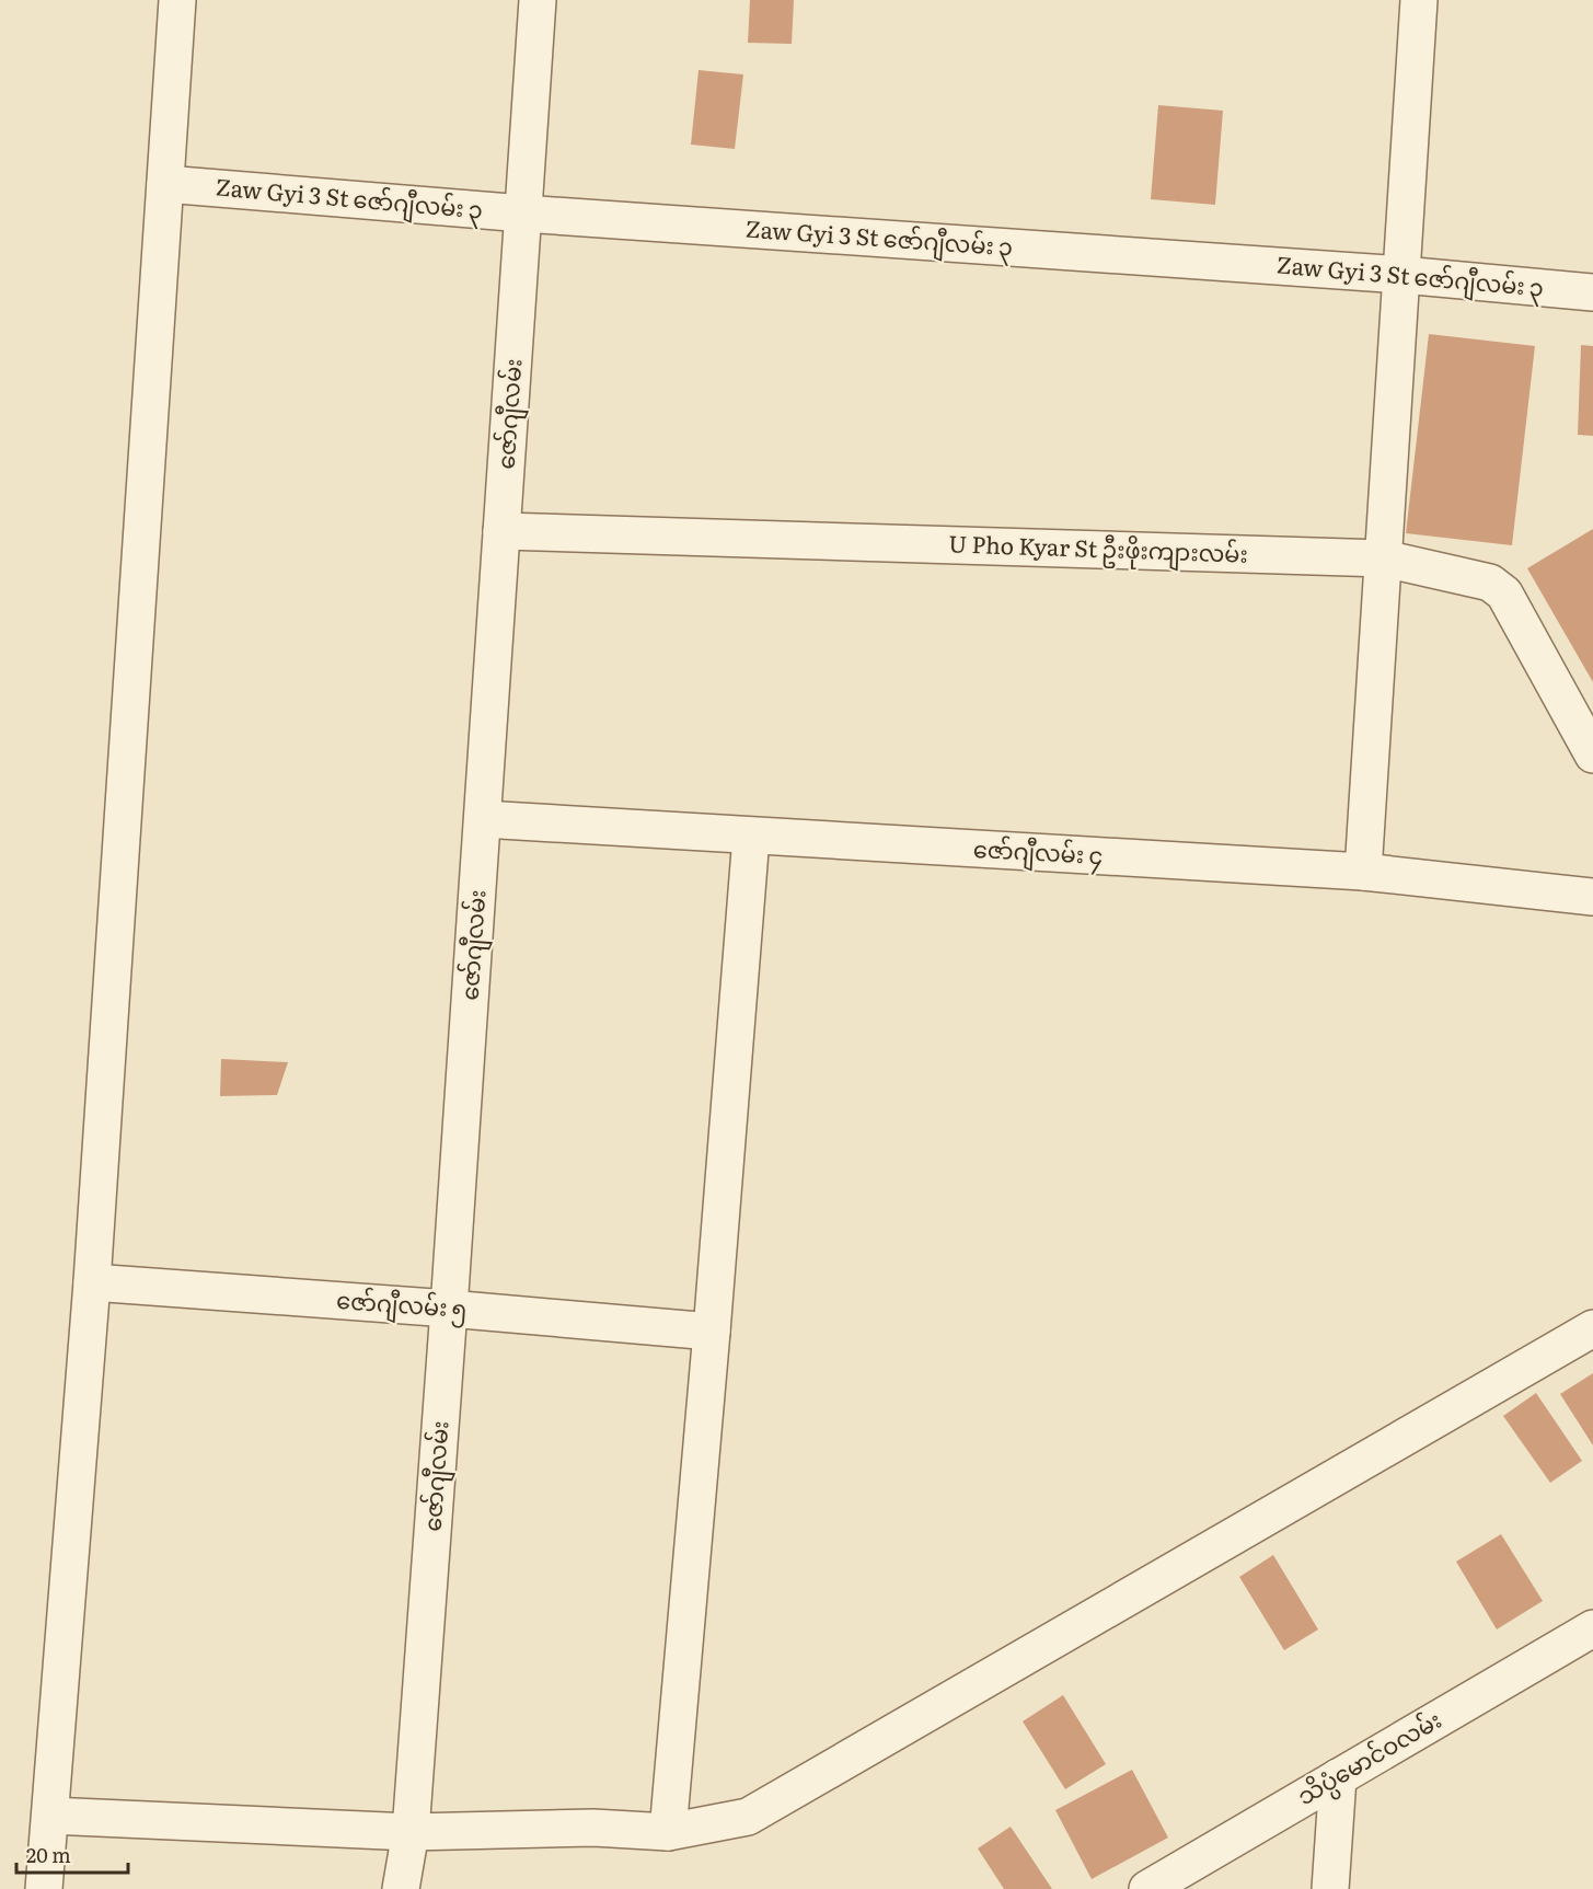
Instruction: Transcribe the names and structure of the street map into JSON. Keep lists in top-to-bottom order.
{
  "streets": {
    "street": [
      "Zaw Gyi 3 St ဇော်ဂျီလမ်း ၃",
      "ဇော်ဂျီလမ်း",
      "U Pho Kyar St ဦးဖိုးကျားလမ်း",
      "ဇော်ဂျီလမ်း ၄",
      "ဇော်ဂျီလမ်း ၅",
      "သိပ္ပံမောင်ဝလမ်း"
    ]
  },
  "crossings": [
    ["Zaw Gyi 3 St ဇော်ဂျီလမ်း ၃", "ဇော်ဂျီလမ်း"],
    ["ဇော်ဂျီလမ်း", "U Pho Kyar St ဦးဖိုးကျားလမ်း"],
    ["ဇော်ဂျီလမ်း", "ဇော်ဂျီလမ်း ၄"],
    ["ဇော်ဂျီလမ်း", "ဇော်ဂျီလမ်း ၅"]
  ],
  "scale_bar": "20 m"
}
